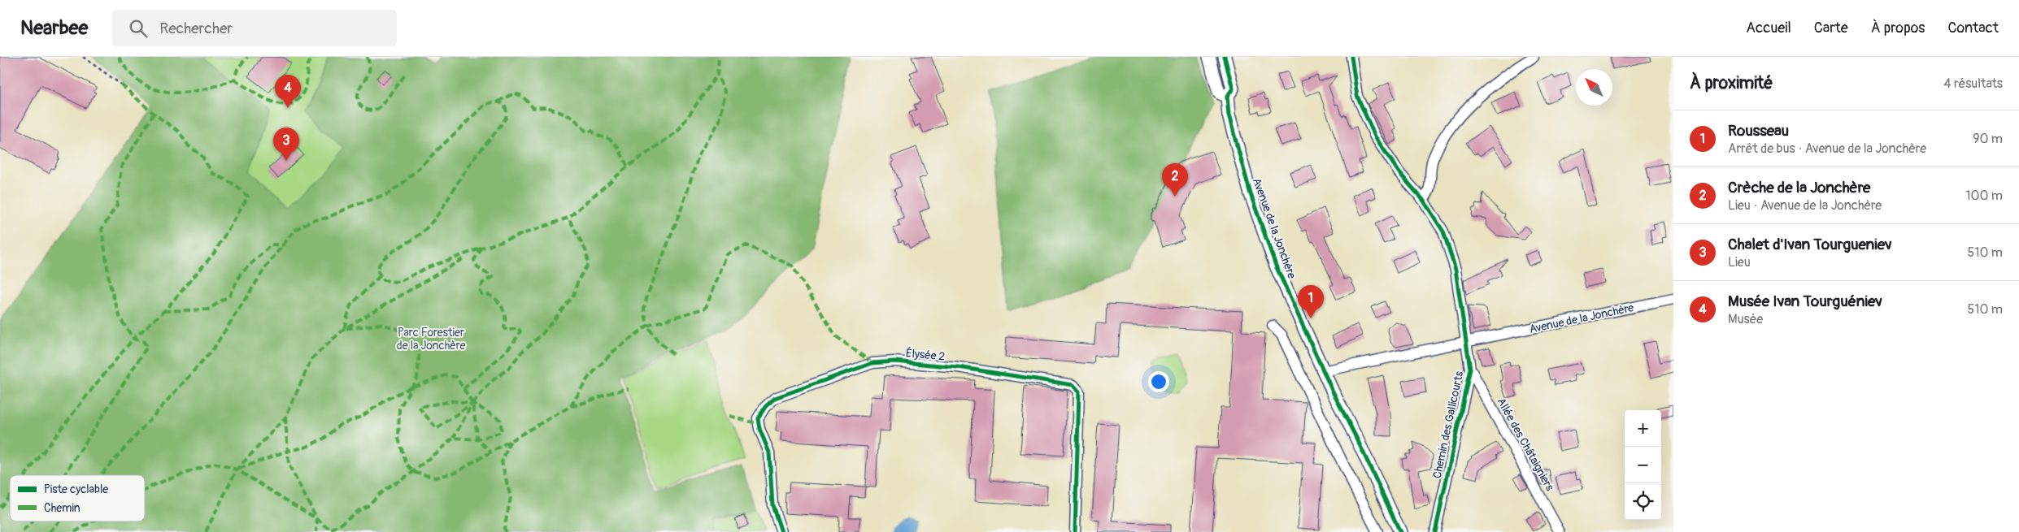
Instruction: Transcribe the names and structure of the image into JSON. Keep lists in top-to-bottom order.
{
  "streets": {
    "street": [
      "Avenue de la Jonchère",
      "Élysée 2",
      "Chemin des Gallicourts",
      "Allée des Châtaigniers"
    ]
  },
  "crossings": [
    ["Avenue de la Jonchère", "Chemin des Gallicourts"],
    ["Chemin des Gallicourts", "Allée des Châtaigniers"]
  ],
  "parks": ["Parc Forestier de la Jonchère"],
  "legend": ["Piste cyclable", "Chemin"],
  "north": "top left",
  "page": {
    "header": "Nearbee",
    "search": "Rechercher",
    "nav": [
      "Accueil",
      "Carte",
      "À propos",
      "Contact"
    ],
    "heading": ["À proximité", "4 résultats"],
    "pins": [
      "4",
      "3",
      "2",
      "1"
    ],
    "list": [
      {
        "mark": "1",
        "name": "Rousseau",
        "note": "Arrêt de bus · Avenue de la Jonchère",
        "value": "90 m"
      },
      {
        "mark": "2",
        "name": "Crèche de la Jonchère",
        "note": "Lieu · Avenue de la Jonchère",
        "value": "100 m"
      },
      {
        "mark": "3",
        "name": "Chalet d'Ivan Tourgueniev",
        "note": "Lieu",
        "value": "510 m"
      },
      {
        "mark": "4",
        "name": "Musée Ivan Tourguéniev",
        "note": "Musée",
        "value": "510 m"
      }
    ],
    "map_buttons": ["+", "−"]
  }
}
